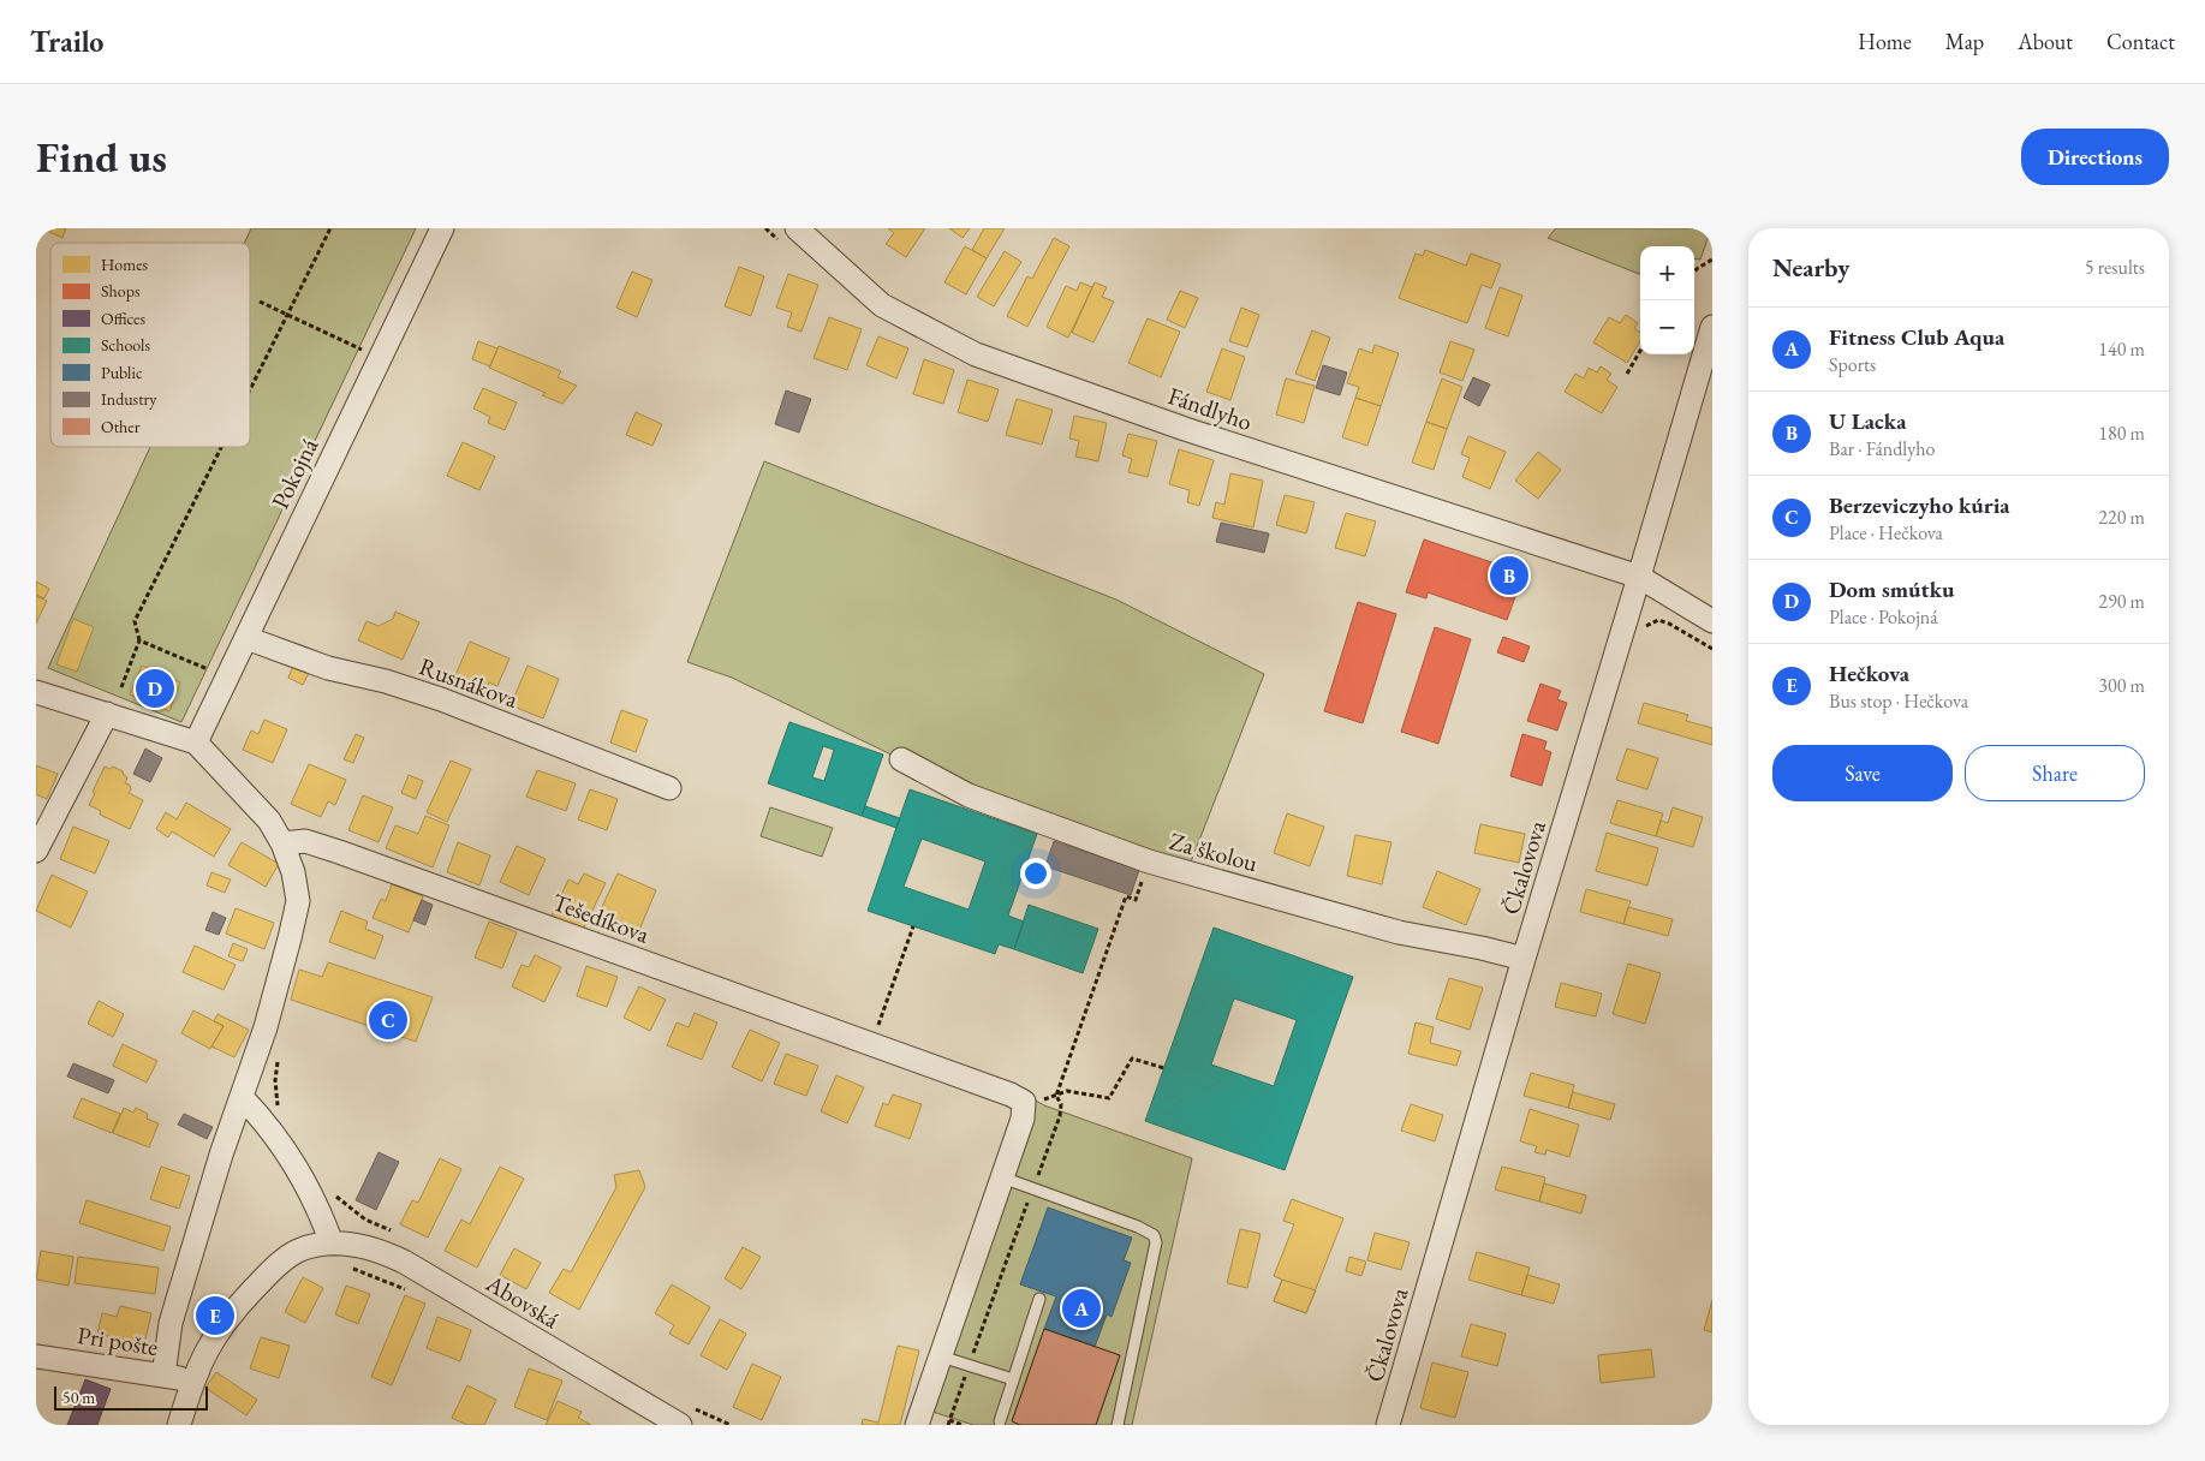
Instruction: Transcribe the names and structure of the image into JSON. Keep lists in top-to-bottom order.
{
  "streets": {
    "street": [
      "Fándlyho",
      "Pokojná",
      "Rusnákova",
      "Za školou",
      "Čkalovova",
      "Tešedíkova",
      "Abovská",
      "Pri pošte"
    ]
  },
  "crossings": [
    ["Fándlyho", "Čkalovova"],
    ["Pokojná", "Rusnákova"],
    ["Za školou", "Čkalovova"],
    ["Abovská", "Pri pošte"]
  ],
  "legend": [
    "Homes",
    "Shops",
    "Offices",
    "Schools",
    "Public",
    "Industry",
    "Other"
  ],
  "scale_bar": "50 m",
  "page": {
    "header": "Trailo",
    "nav": [
      "Home",
      "Map",
      "About",
      "Contact"
    ],
    "buttons": [
      "Directions",
      ["Save", "Share"]
    ],
    "title": "Find us",
    "heading": ["Nearby", "5 results"],
    "map_buttons": ["+", "−"],
    "list": [
      {
        "mark": "A",
        "name": "Fitness Club Aqua",
        "note": "Sports",
        "value": "140 m"
      },
      {
        "mark": "B",
        "name": "U Lacka",
        "note": "Bar · Fándlyho",
        "value": "180 m"
      },
      {
        "mark": "C",
        "name": "Berzeviczyho kúria",
        "note": "Place · Hečkova",
        "value": "220 m"
      },
      {
        "mark": "D",
        "name": "Dom smútku",
        "note": "Place · Pokojná",
        "value": "290 m"
      },
      {
        "mark": "E",
        "name": "Hečkova",
        "note": "Bus stop · Hečkova",
        "value": "300 m"
      }
    ],
    "pins": [
      "B",
      "D",
      "C",
      "A",
      "E"
    ],
    "scale": "50 m"
  }
}
